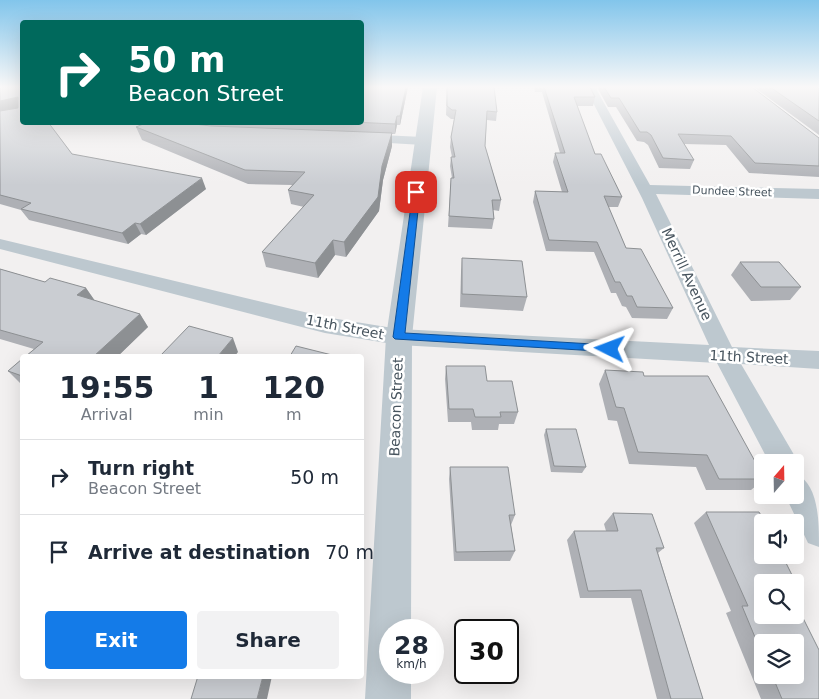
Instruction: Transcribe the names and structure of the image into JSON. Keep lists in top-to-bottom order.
{
  "streets": {
    "street": [
      "Dundee Street",
      "Merrill Avenue",
      "11th Street",
      "Beacon Street"
    ]
  },
  "crossings": [
    ["Dundee Street", "Merrill Avenue"],
    ["Merrill Avenue", "11th Street"],
    ["11th Street", "Beacon Street"]
  ],
  "north": "top",
  "page": {
    "turn": ["50 m", "Beacon Street"],
    "eta": [
      "19:55",
      "Arrival",
      "1",
      "min",
      "120",
      "m"
    ],
    "list": [
      {
        "name": "Turn right",
        "note": "Beacon Street",
        "value": "50 m"
      },
      {
        "name": "Arrive at destination",
        "value": "70 m"
      }
    ],
    "buttons": ["Exit", "Share"],
    "speed": "28 km/h",
    "limit": "30"
  }
}
